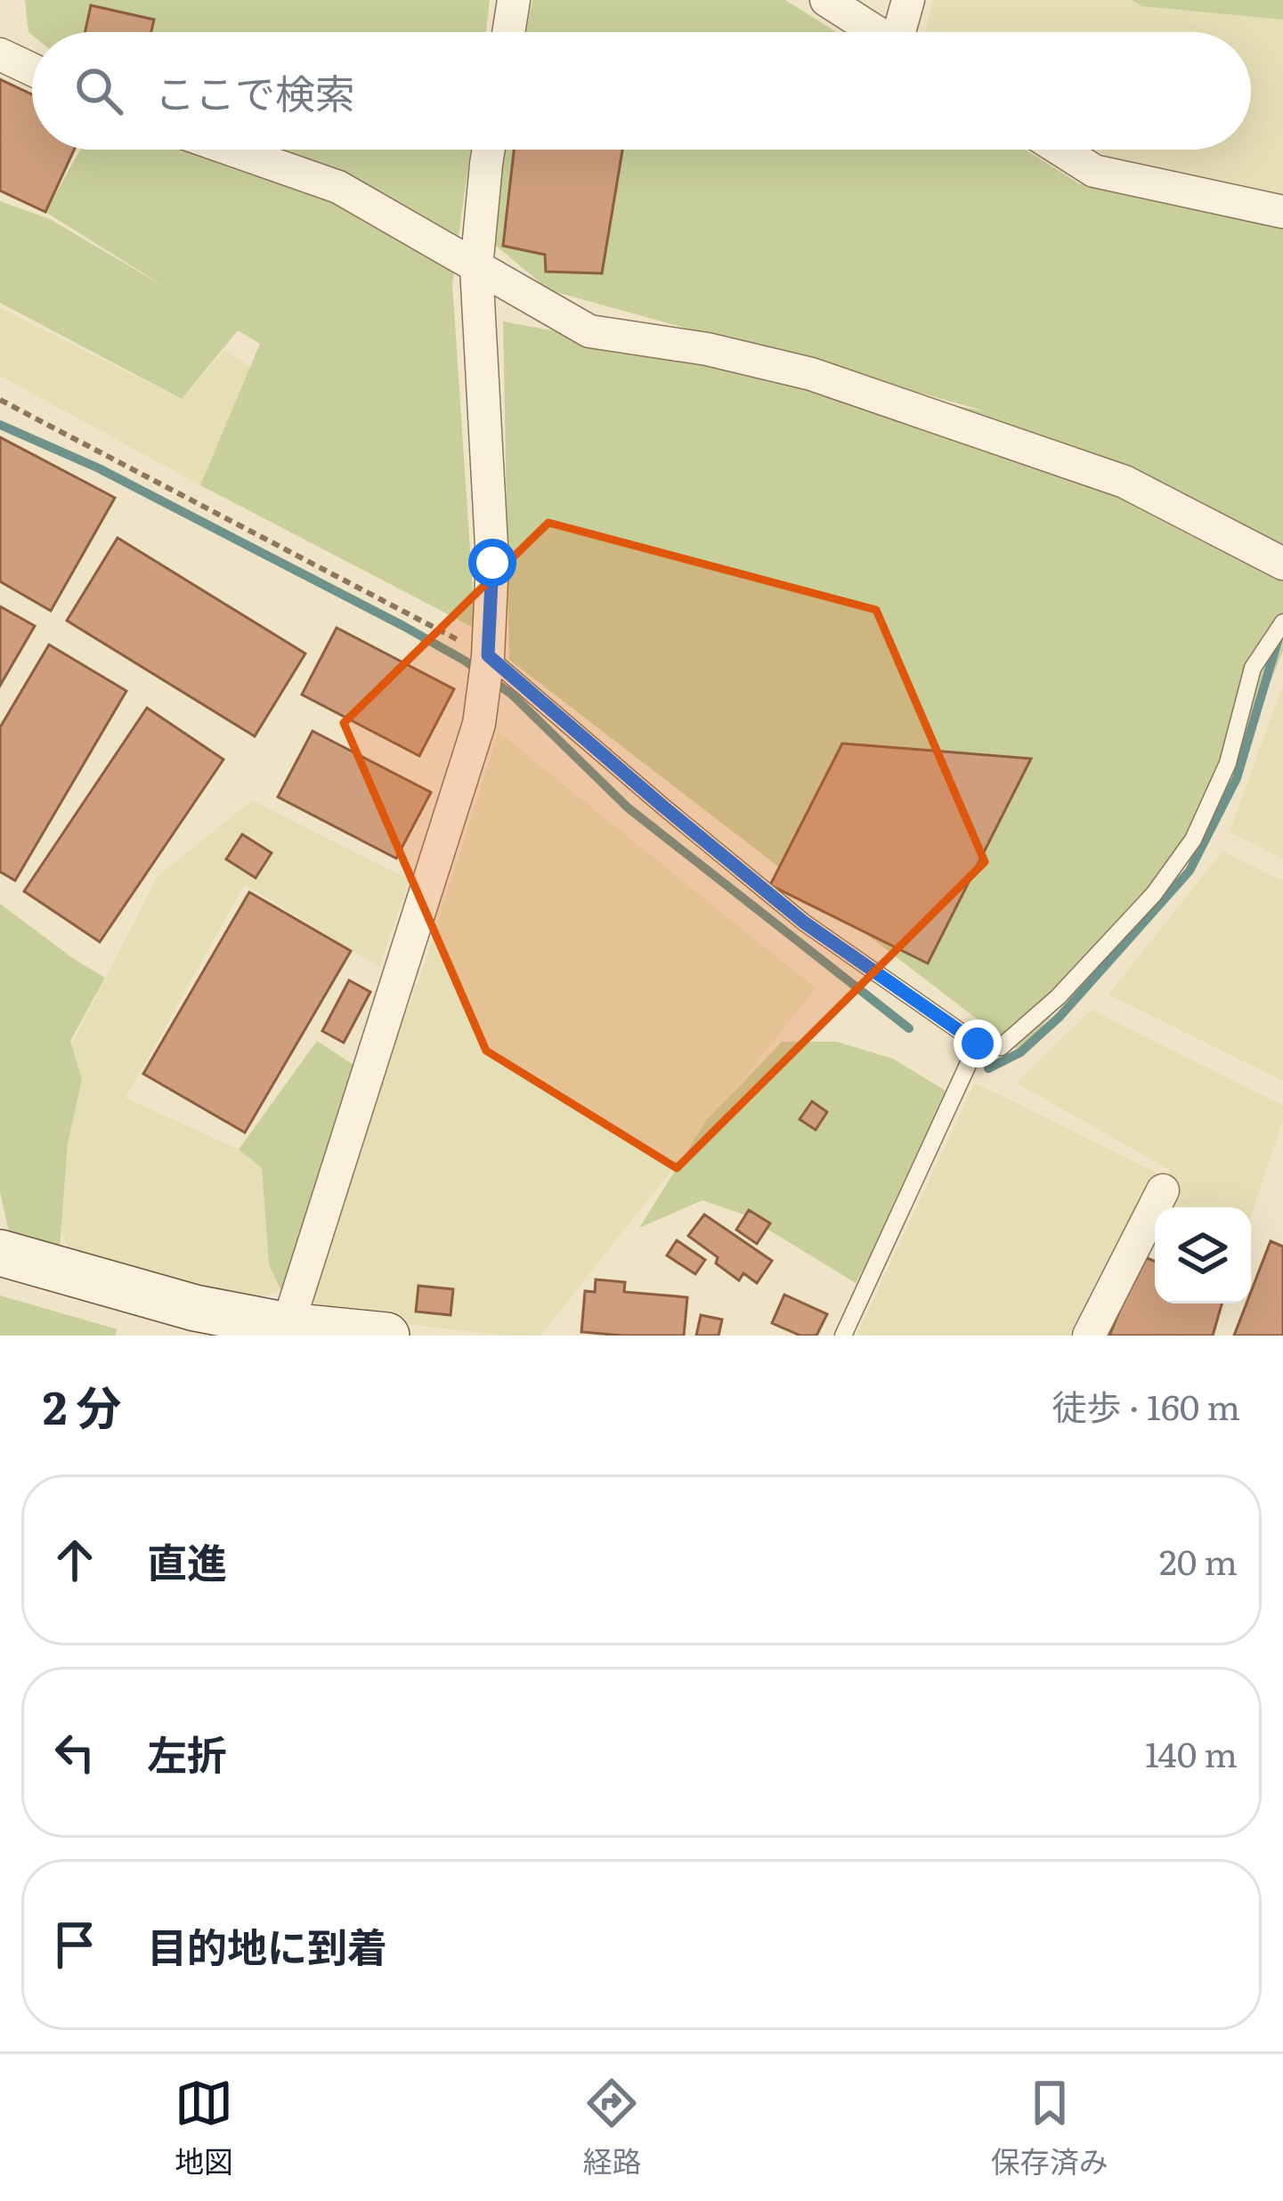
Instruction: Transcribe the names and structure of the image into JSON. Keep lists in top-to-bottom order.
{
  "page": {
    "search": "ここで検索",
    "heading": ["2 分", "徒歩 · 160 m"],
    "list": [
      ["直進", "20 m"],
      ["左折", "140 m"],
      "目的地に到着"
    ],
    "nav": ["地図", "経路", "保存済み"]
  }
}
